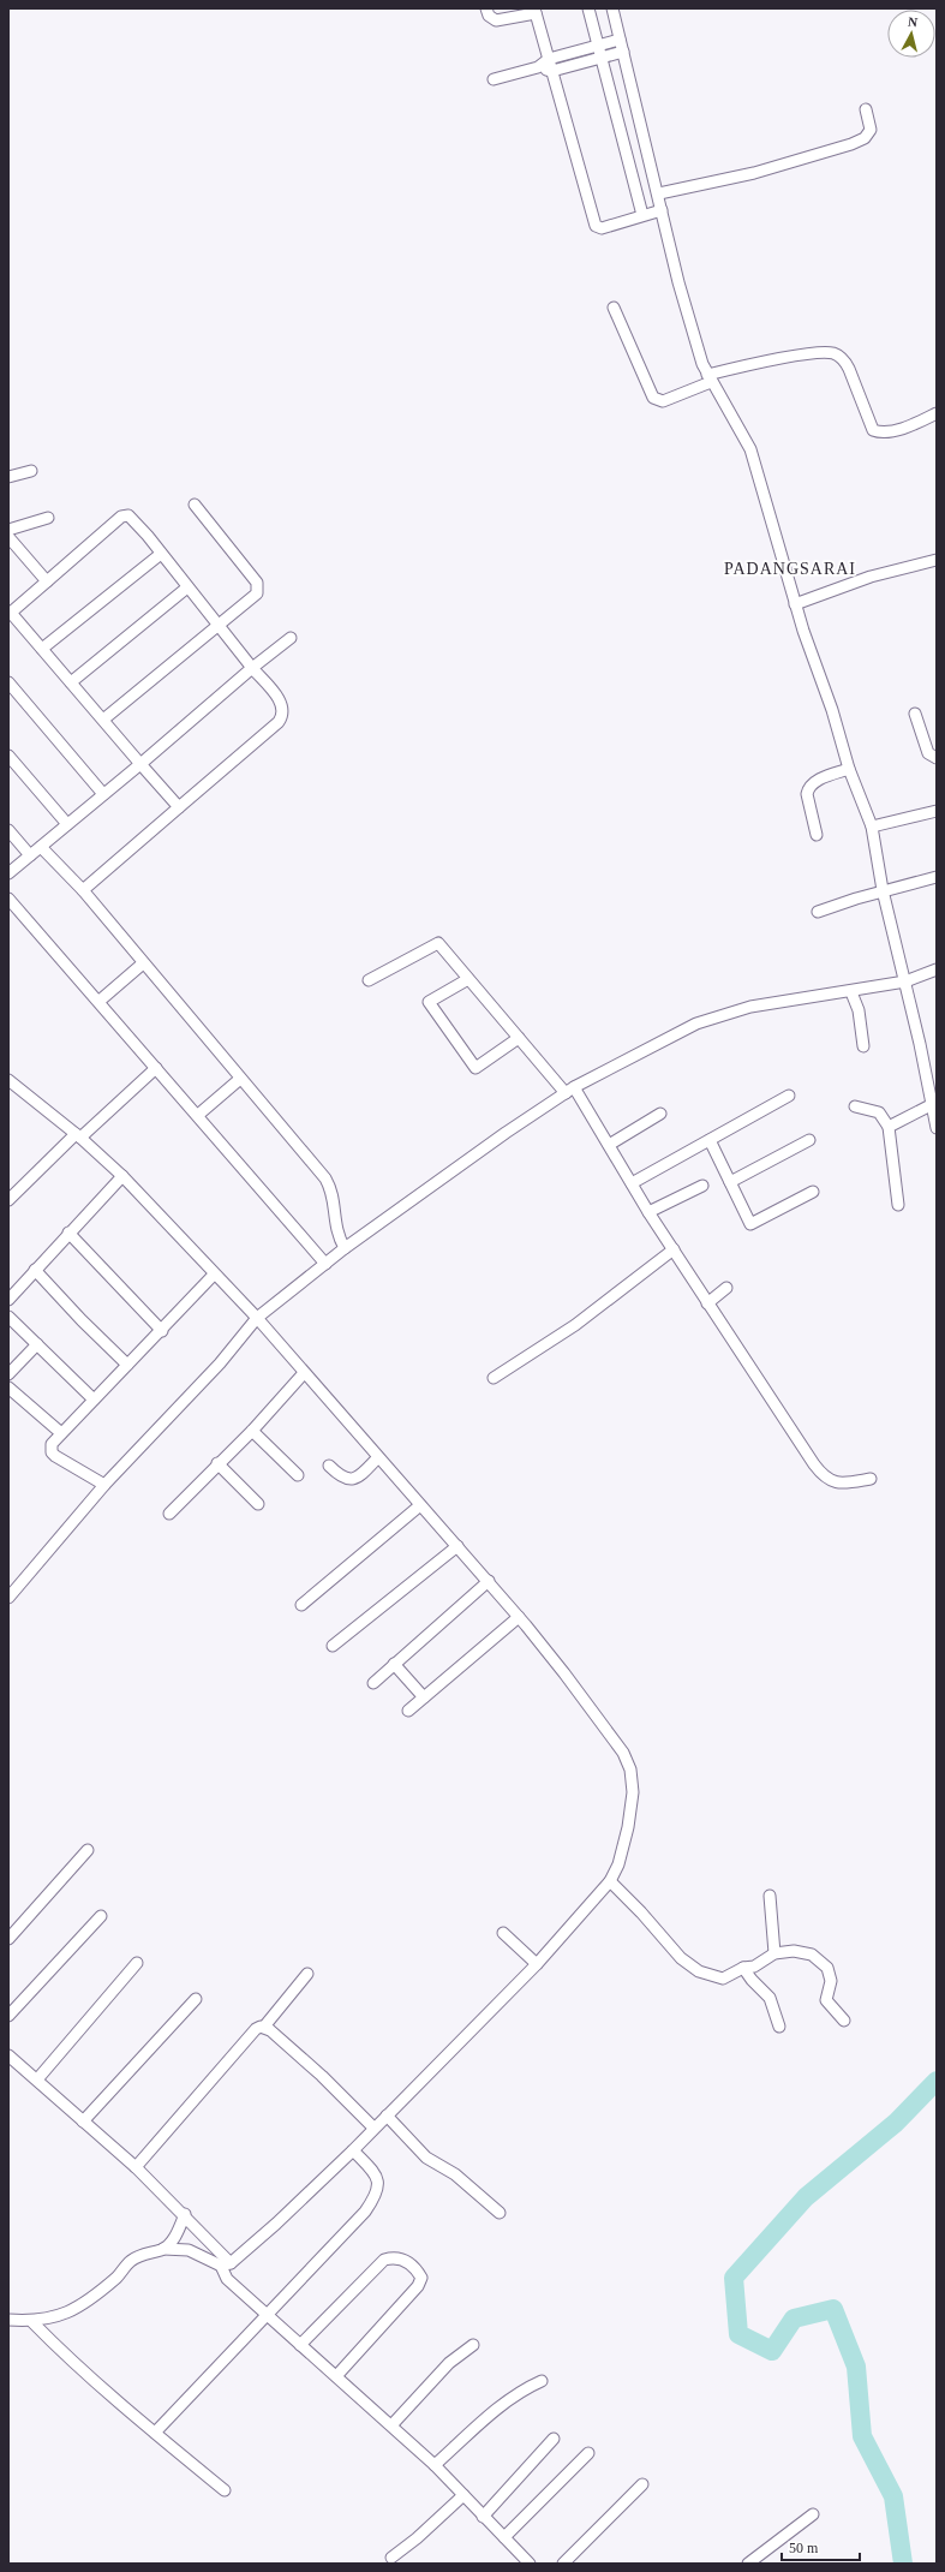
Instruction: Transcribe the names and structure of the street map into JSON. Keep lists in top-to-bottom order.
{
  "districts": ["PADANGSARAI"],
  "scale_bar": "50 m",
  "north": "top"
}
